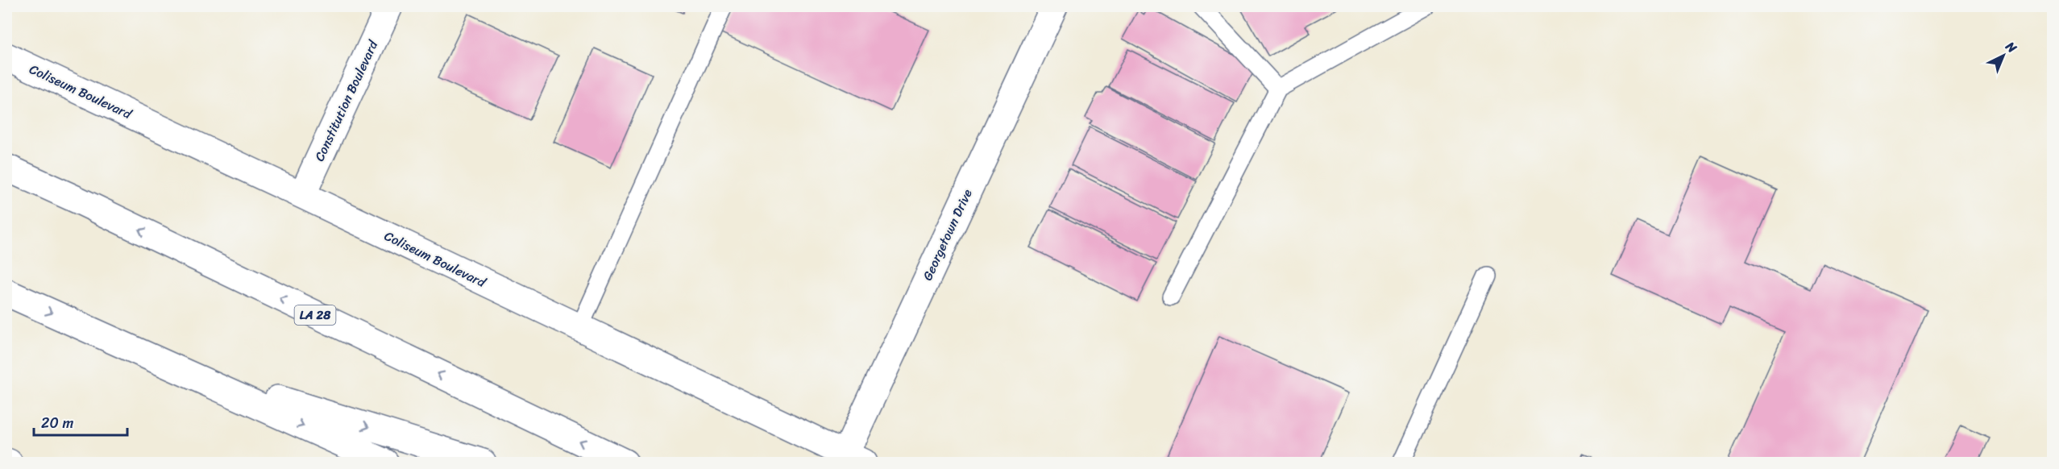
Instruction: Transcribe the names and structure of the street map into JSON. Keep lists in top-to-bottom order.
{
  "streets": {
    "main road": [
      "Coliseum Boulevard",
      "Constitution Boulevard",
      "Georgetown Drive",
      "LA 28"
    ]
  },
  "crossings": [
    ["Coliseum Boulevard", "Constitution Boulevard"],
    ["Coliseum Boulevard", "Georgetown Drive"]
  ],
  "scale_bar": "20 m",
  "north": "top right"
}
